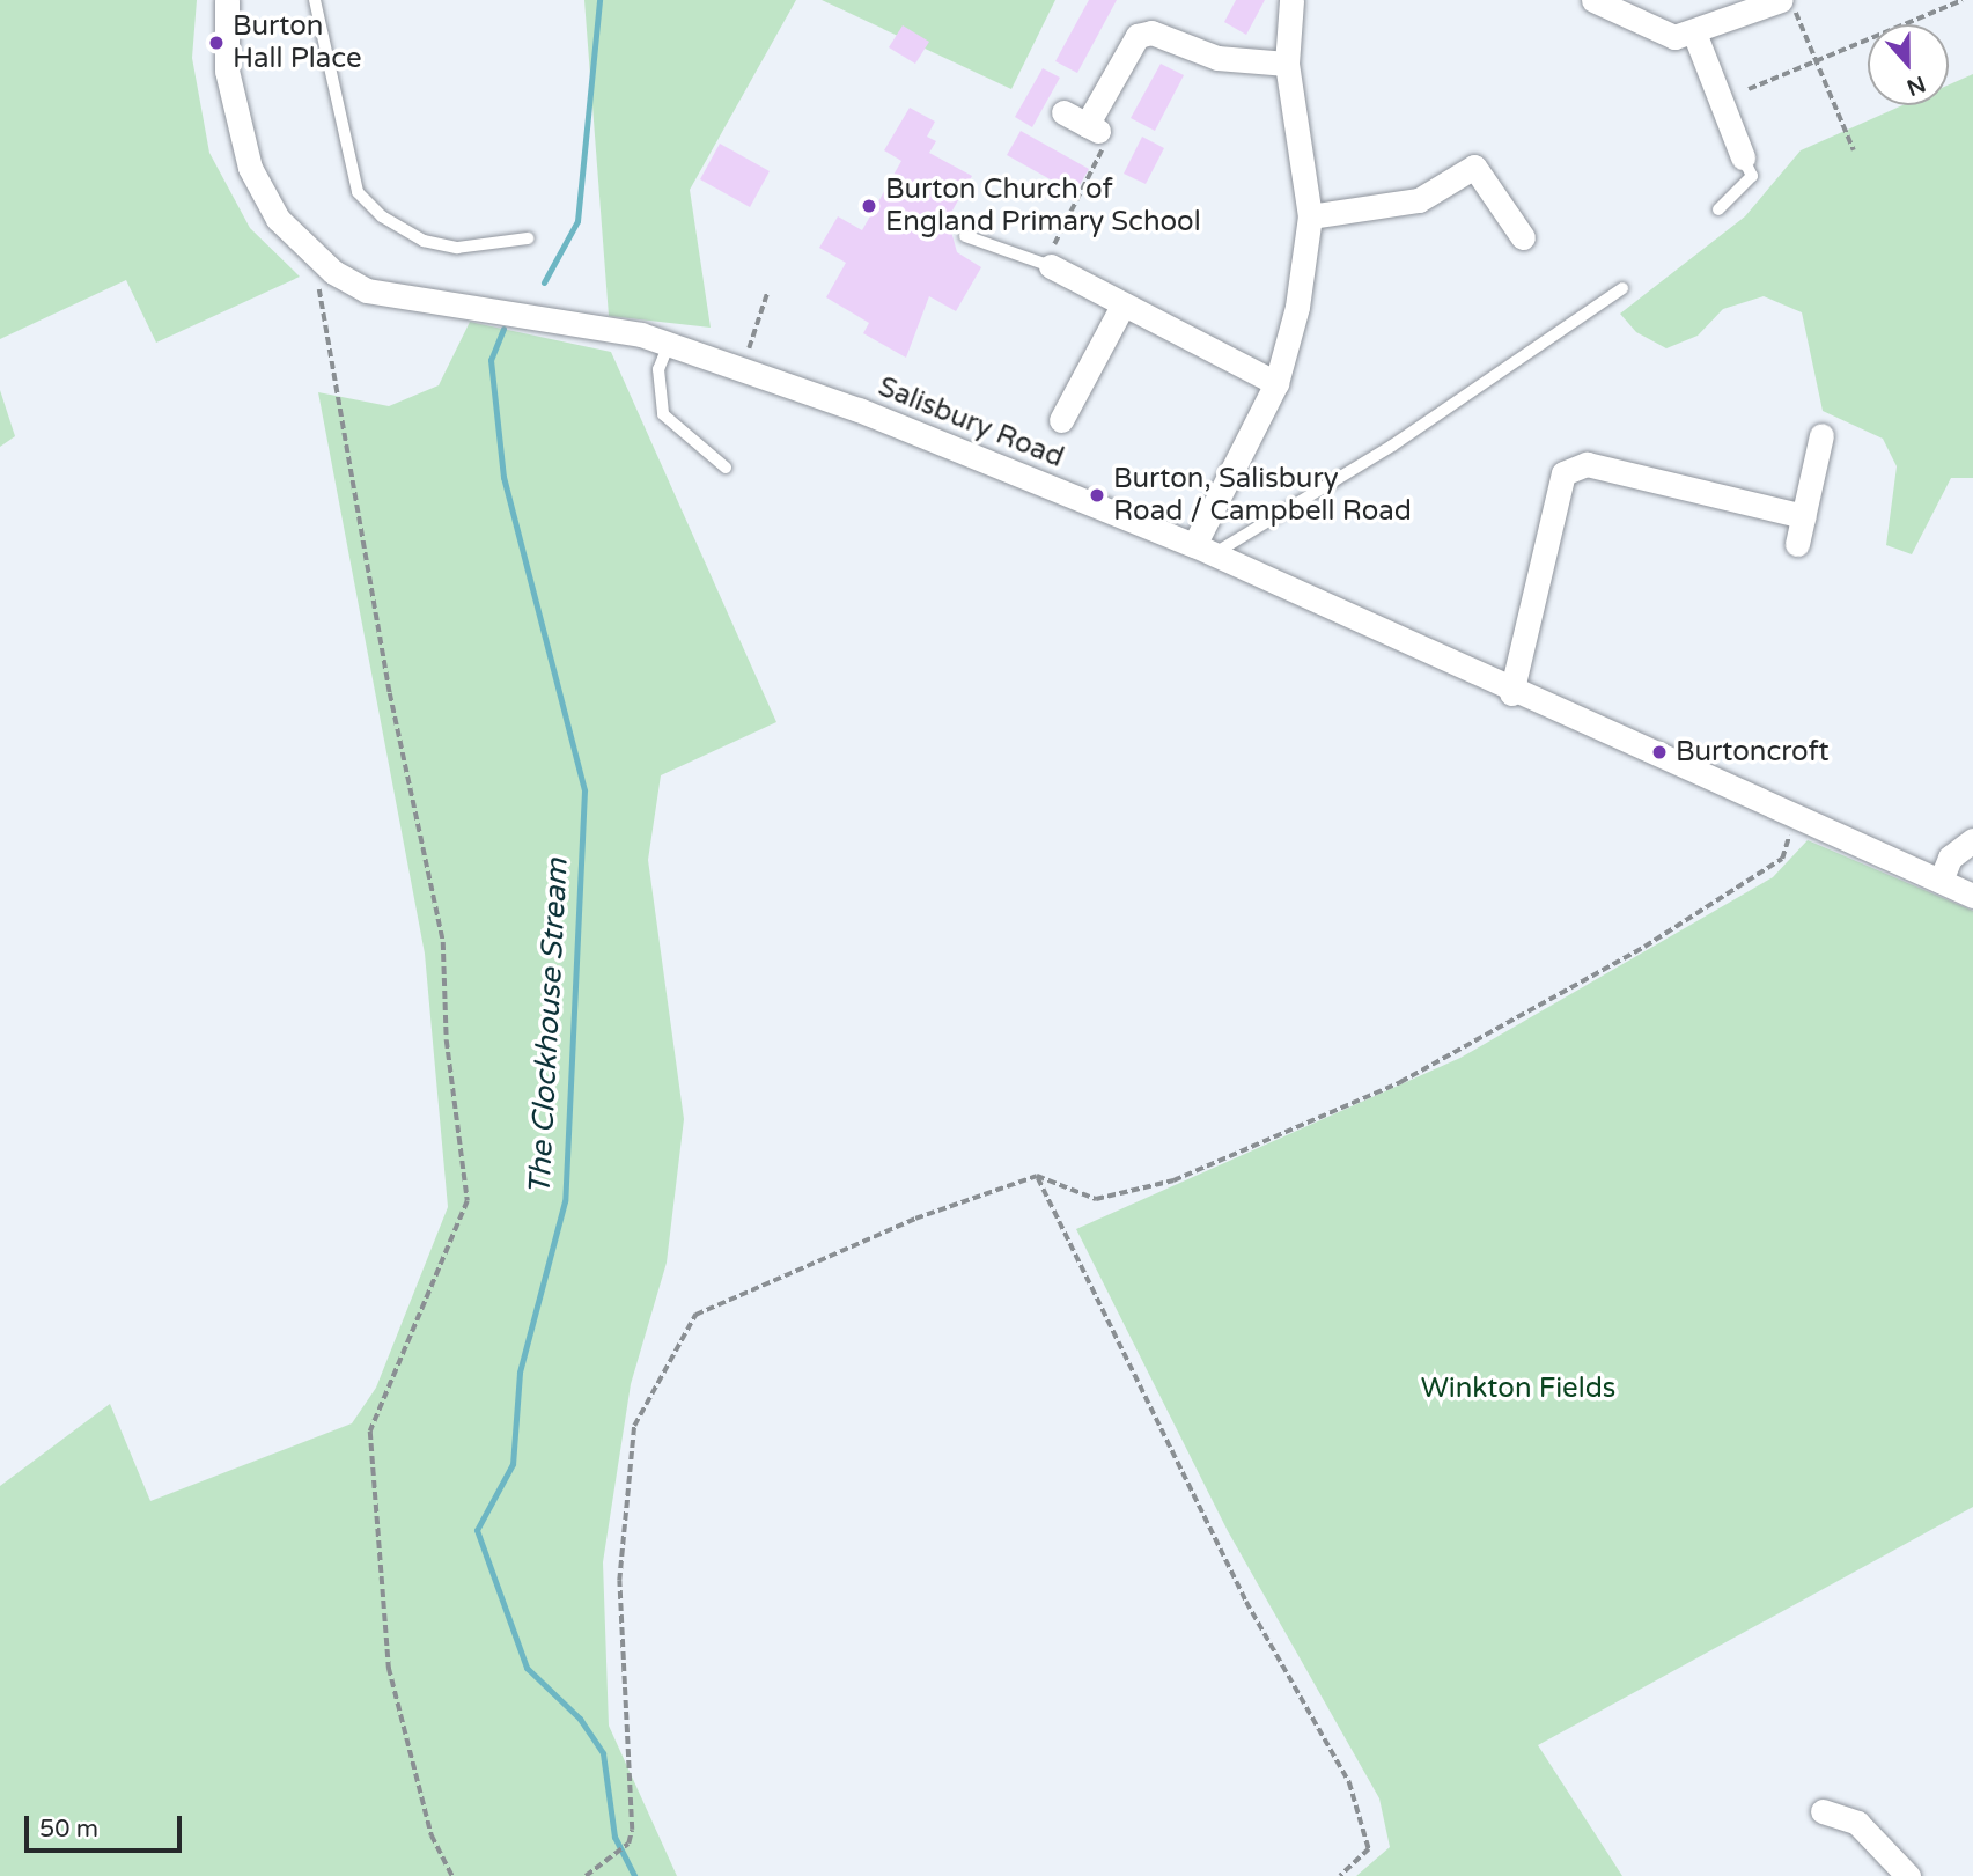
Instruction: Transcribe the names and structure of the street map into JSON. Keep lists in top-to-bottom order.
{
  "streets": {
    "street": ["Salisbury Road"]
  },
  "water": ["The Clockhouse Stream"],
  "parks": ["Winkton Fields"],
  "places": [
    "Burton Hall Place",
    "Burton Church of England Primary School",
    "Burton, Salisbury Road / Campbell Road",
    "Burtoncroft"
  ],
  "scale_bar": "50 m",
  "north": "bottom"
}
